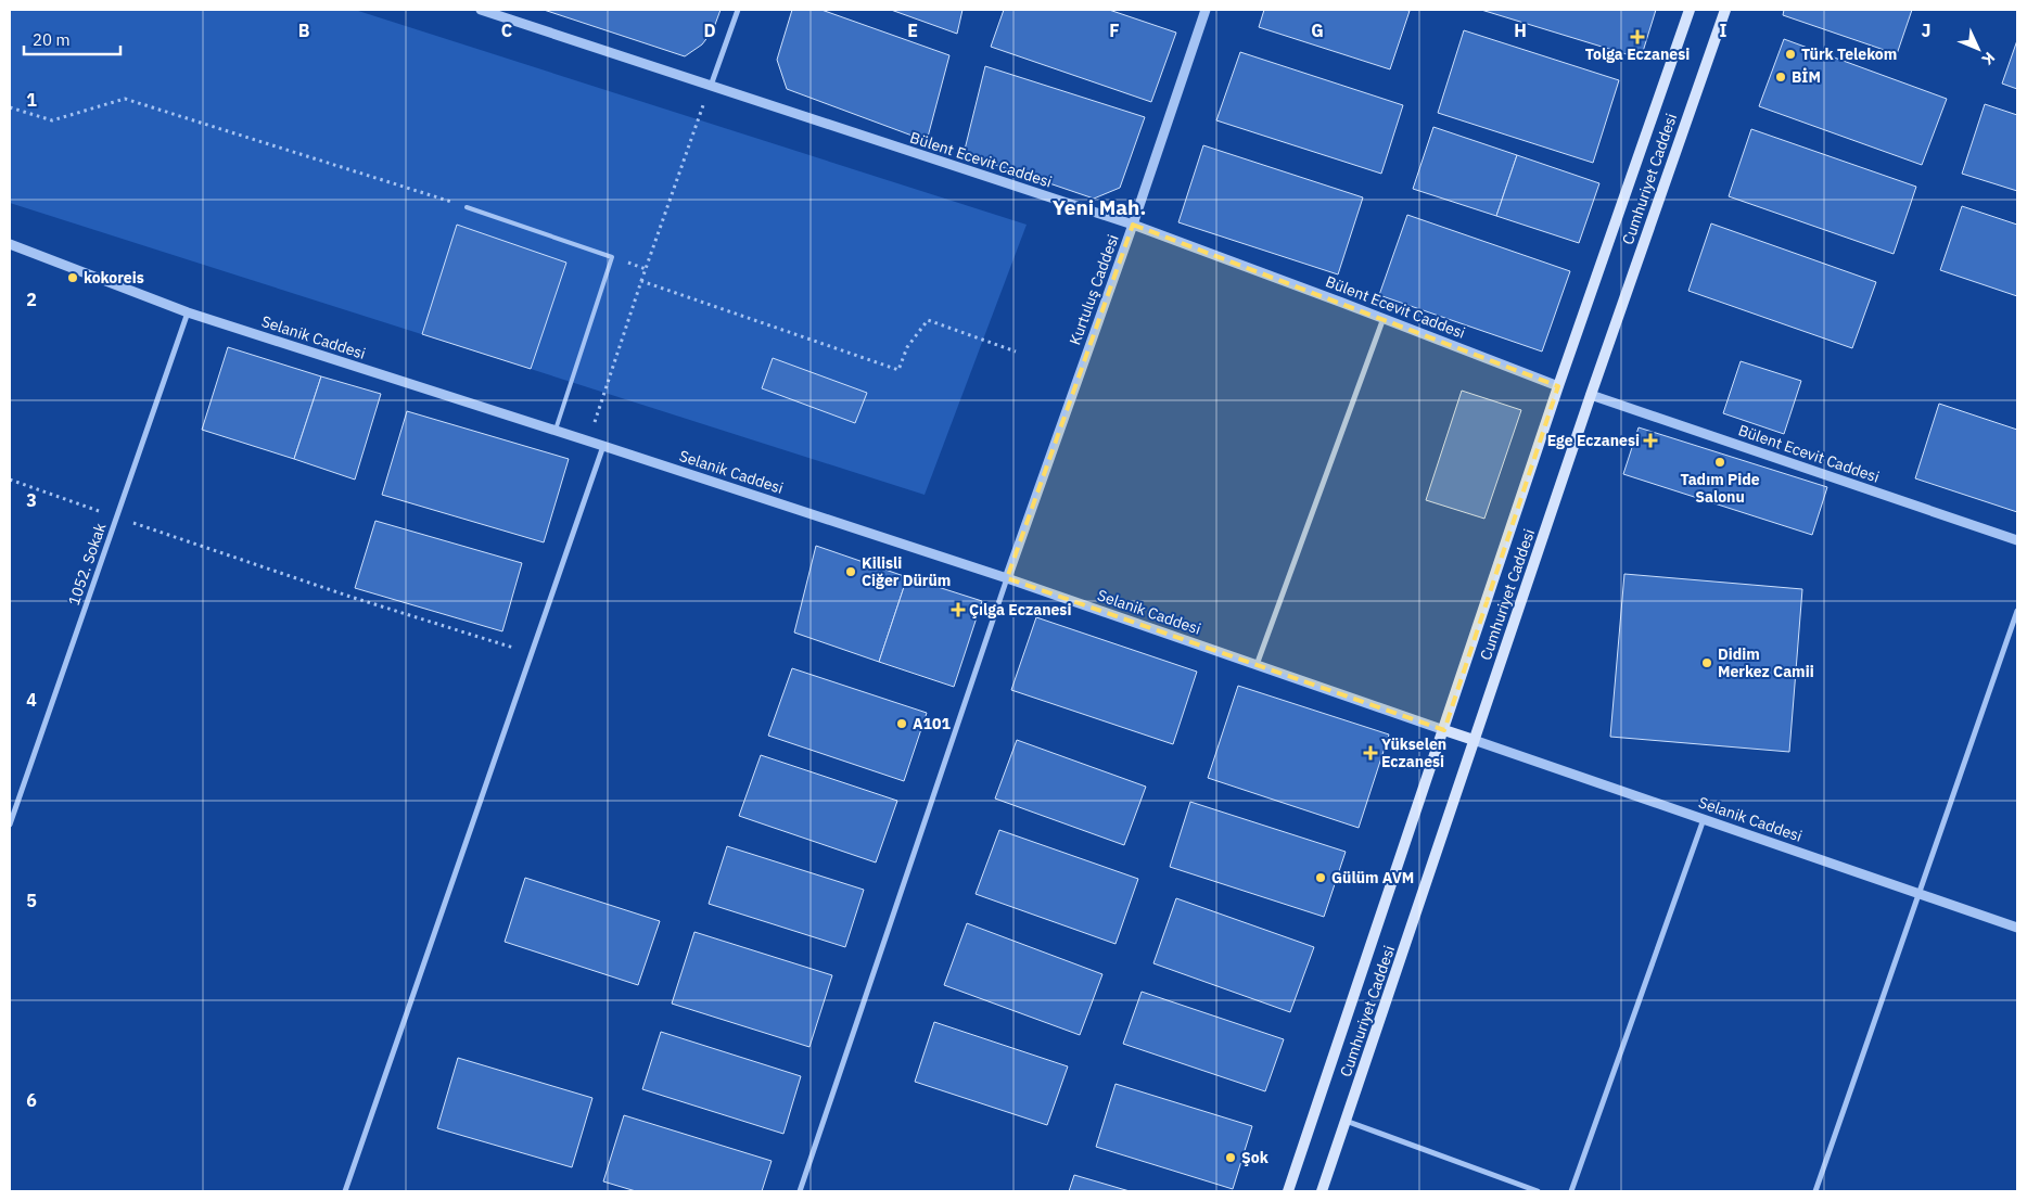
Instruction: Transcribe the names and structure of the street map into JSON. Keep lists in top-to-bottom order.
{
  "streets": {
    "main road": ["Cumhuriyet Caddesi"],
    "street": [
      "Bülent Ecevit Caddesi",
      "Kurtuluş Caddesi",
      "Selanik Caddesi",
      "1052. Sokak"
    ]
  },
  "crossings": [
    ["Bülent Ecevit Caddesi", "Cumhuriyet Caddesi"],
    ["Bülent Ecevit Caddesi", "Kurtuluş Caddesi"],
    ["Cumhuriyet Caddesi", "Selanik Caddesi"],
    ["Kurtuluş Caddesi", "Selanik Caddesi"],
    ["Selanik Caddesi", "1052. Sokak"]
  ],
  "districts": ["Yeni Mah."],
  "places": {
    "health": [
      "Tolga Eczanesi",
      "Ege Eczanesi",
      "Çılga Eczanesi",
      "Yükselen Eczanesi"
    ],
    "other": [
      "Türk Telekom",
      "BİM",
      "kokoreis",
      "Tadım Pide Salonu",
      "Kilisli Ciğer Dürüm",
      "Didim Merkez Camii",
      "A101",
      "Gülüm AVM",
      "Şok"
    ]
  },
  "scale_bar": "20 m",
  "north": "bottom right",
  "grid": {
    "columns": [
      "B",
      "C",
      "D",
      "E",
      "F",
      "G",
      "H",
      "I",
      "J"
    ],
    "rows": [
      "1",
      "2",
      "3",
      "4",
      "5",
      "6"
    ]
  }
}
